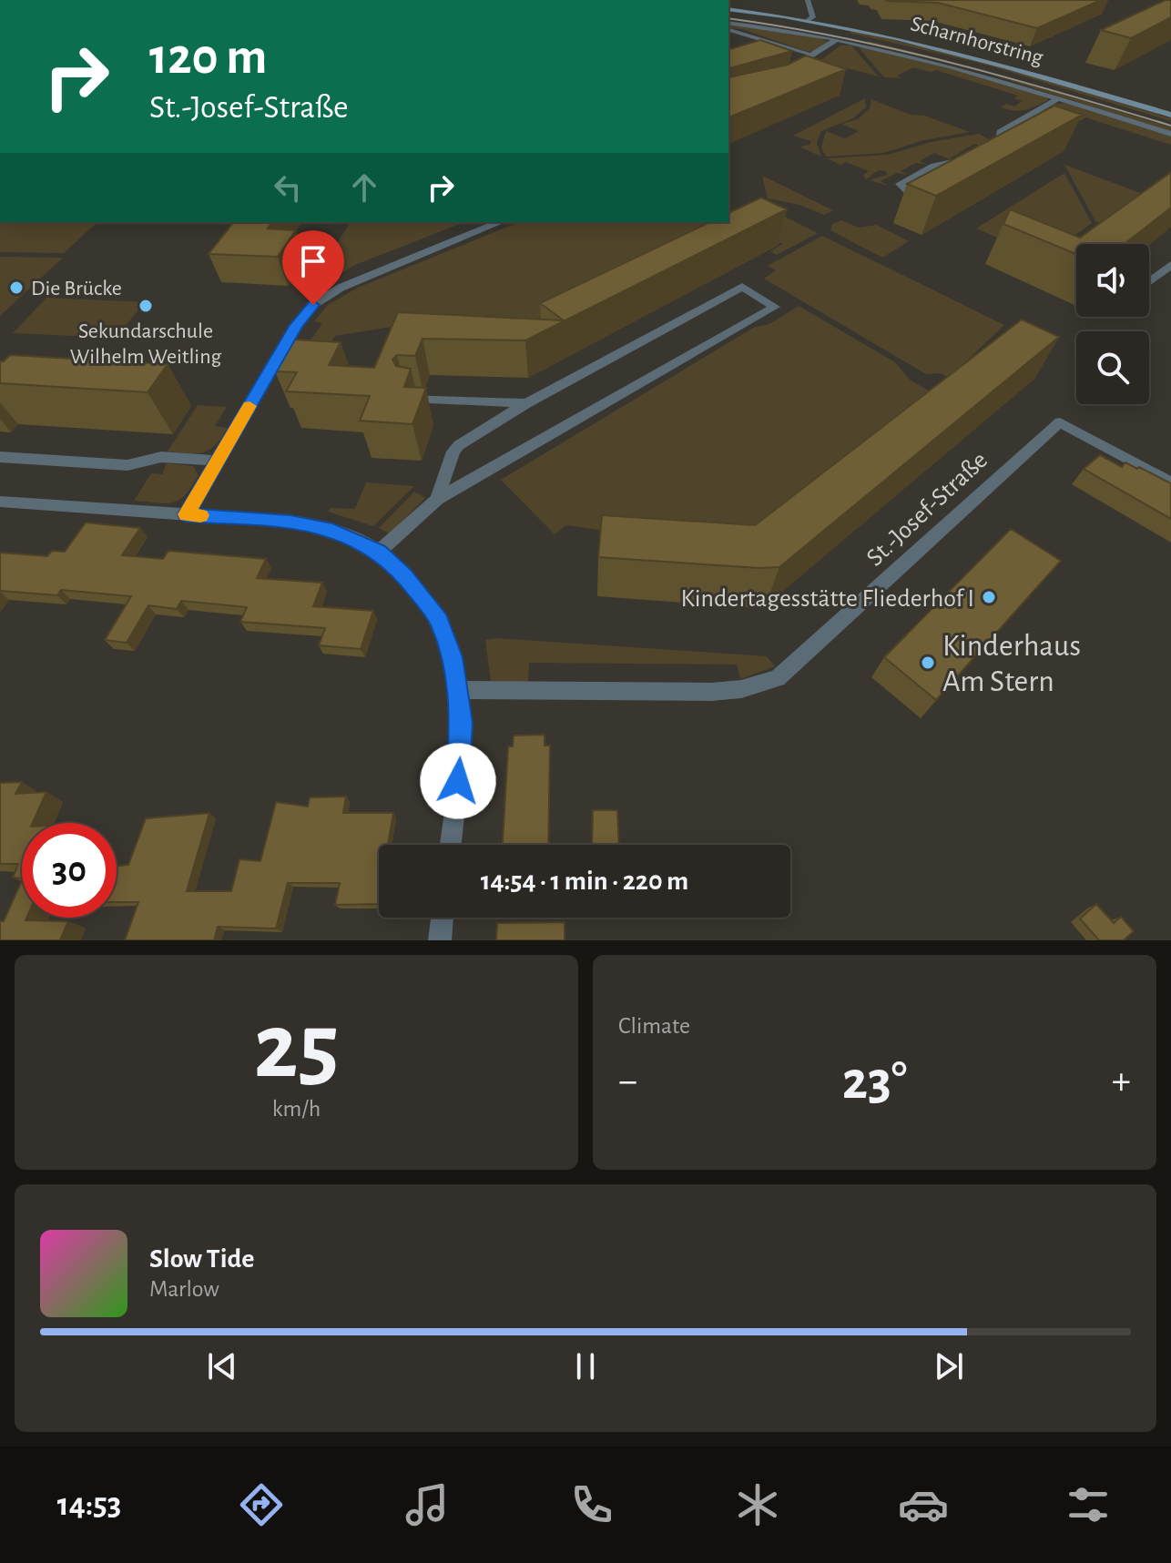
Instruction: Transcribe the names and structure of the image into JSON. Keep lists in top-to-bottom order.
{
  "streets": {
    "street": ["Scharnhorstring", "St.-Josef-Straße"]
  },
  "places": [
    "Die Brücke",
    "Sekundarschule Wilhelm Weitling",
    "Kindertagesstätte Fliederhof I",
    "Kinderhaus Am Stern"
  ],
  "page": {
    "turn": ["120 m", "St.-Josef-Straße"],
    "limit": "30",
    "trip": "14:54 · 1 min · 220 m",
    "tile": [
      ["25", "km/h"],
      "Climate"
    ],
    "heat": ["−", "23°", "+"],
    "song": ["Slow Tide", "Marlow"],
    "tabs": "14:53"
  }
}
